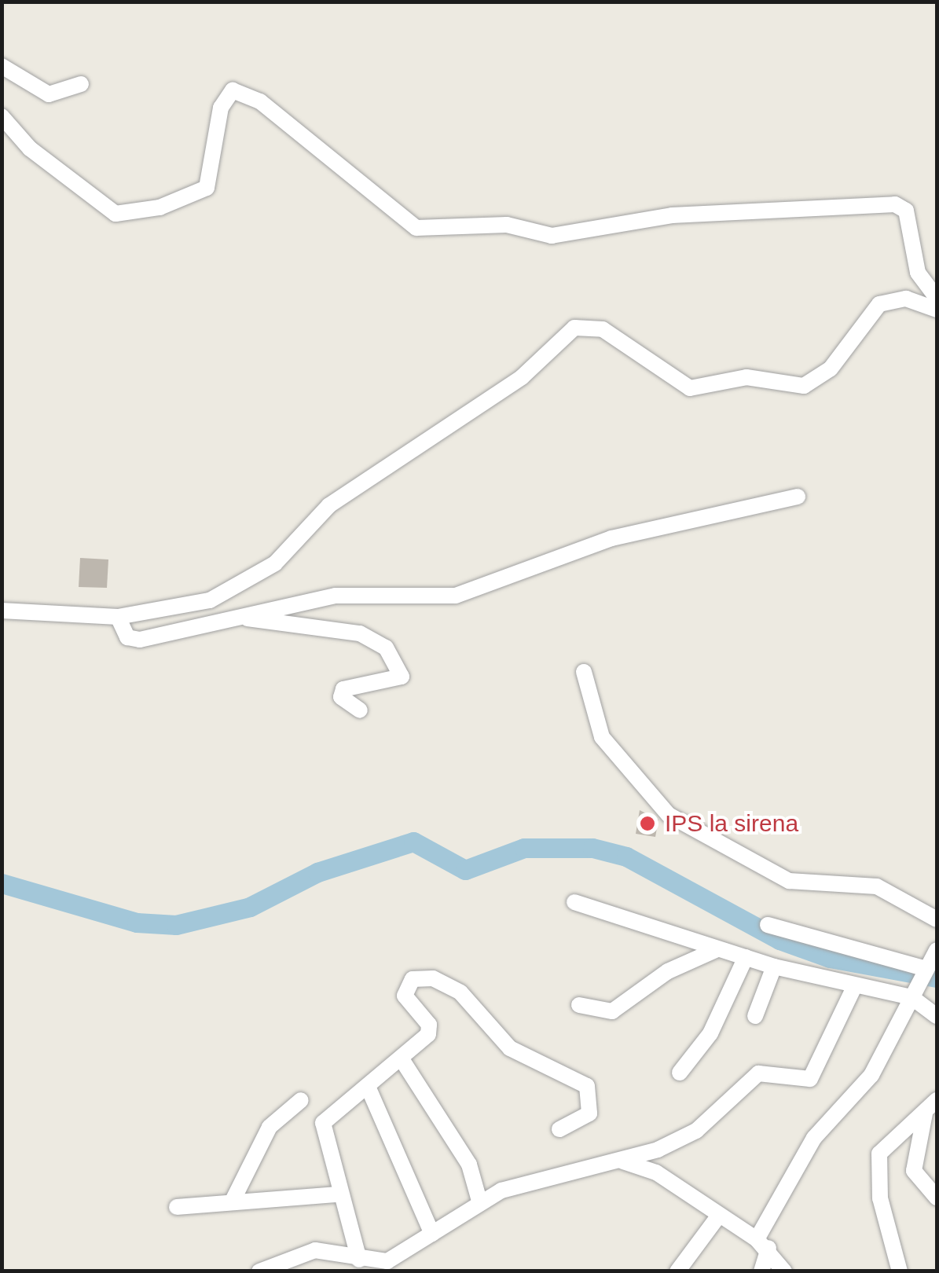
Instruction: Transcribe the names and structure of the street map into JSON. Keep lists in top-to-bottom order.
{
  "places": ["IPS la sirena"]
}
